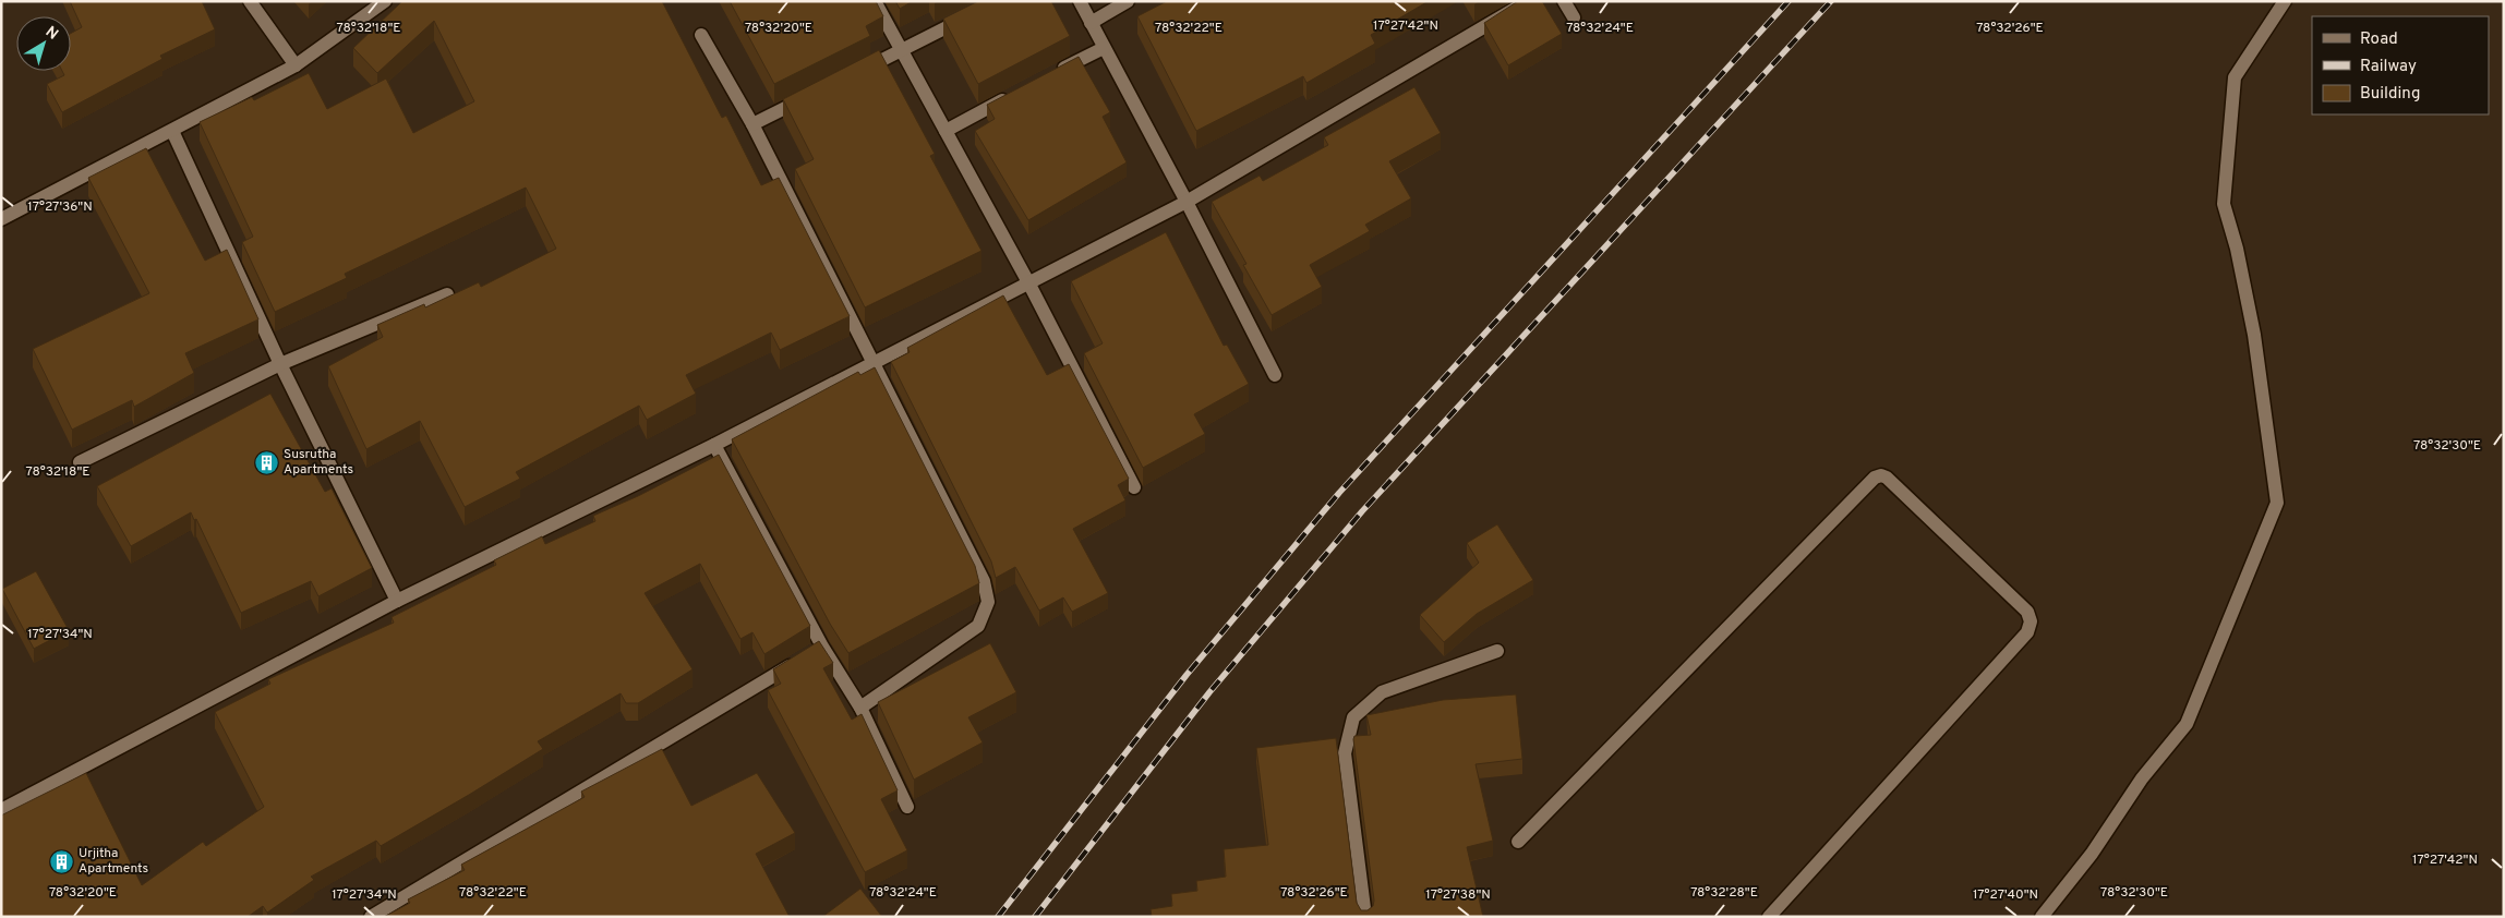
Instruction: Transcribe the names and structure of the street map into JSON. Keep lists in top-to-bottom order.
{
  "places": {
    "building": ["Susrutha Apartments", "Urjitha Apartments"]
  },
  "legend": ["Road", "Railway", "Building"],
  "north": "top right",
  "coordinates": [
    "17°27'42\"N",
    "78°32'18\"E",
    "78°32'20\"E",
    "78°32'24\"E",
    "78°32'26\"E",
    "78°32'22\"E",
    "17°27'36\"N",
    "78°32'30\"E",
    "17°27'34\"N",
    "78°32'28\"E",
    "17°27'38\"N",
    "17°27'40\"N"
  ]
}
